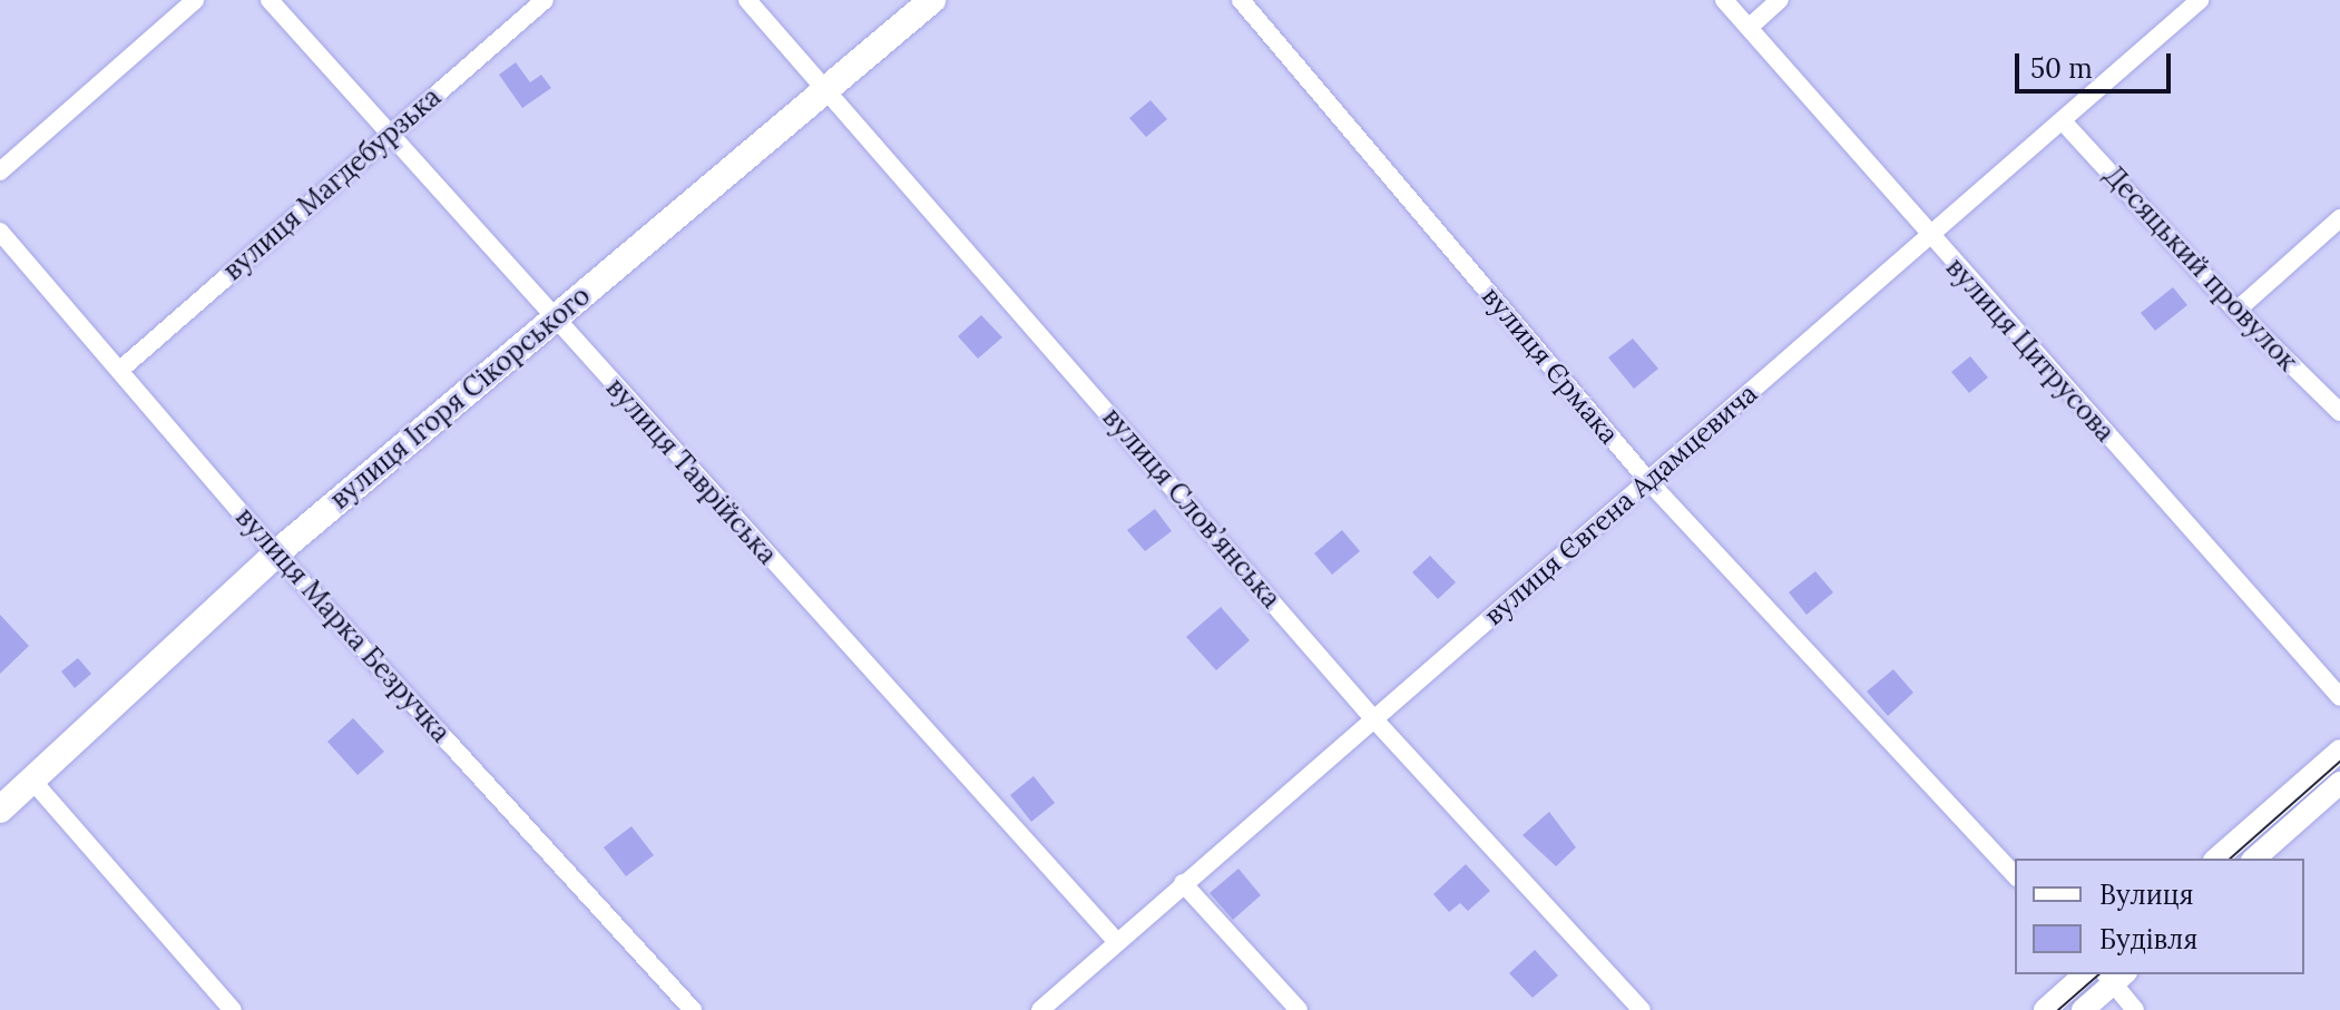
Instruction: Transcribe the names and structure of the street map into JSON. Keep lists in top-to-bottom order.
{
  "streets": {
    "main road": ["вулиця Ігоря Сікорського"],
    "street": [
      "вулиця Магдебурзька",
      "Десяцький провулок",
      "вулиця Цитрусова",
      "вулиця Єрмака",
      "вулиця Таврійська",
      "вулиця Євгена Адамцевича",
      "вулиця Слов’янська",
      "вулиця Марка Безручка"
    ]
  },
  "crossings": [
    ["вулиця Магдебурзька", "вулиця Таврійська"],
    ["вулиця Магдебурзька", "вулиця Марка Безручка"],
    ["Десяцький провулок", "вулиця Євгена Адамцевича"],
    ["вулиця Цитрусова", "вулиця Євгена Адамцевича"],
    ["вулиця Єрмака", "вулиця Євгена Адамцевича"],
    ["вулиця Ігоря Сікорського", "вулиця Таврійська"],
    ["вулиця Ігоря Сікорського", "вулиця Слов’янська"],
    ["вулиця Ігоря Сікорського", "вулиця Марка Безручка"],
    ["вулиця Таврійська", "вулиця Євгена Адамцевича"],
    ["вулиця Євгена Адамцевича", "вулиця Слов’янська"]
  ],
  "legend": ["Вулиця", "Будівля"],
  "scale_bar": "50 m"
}
